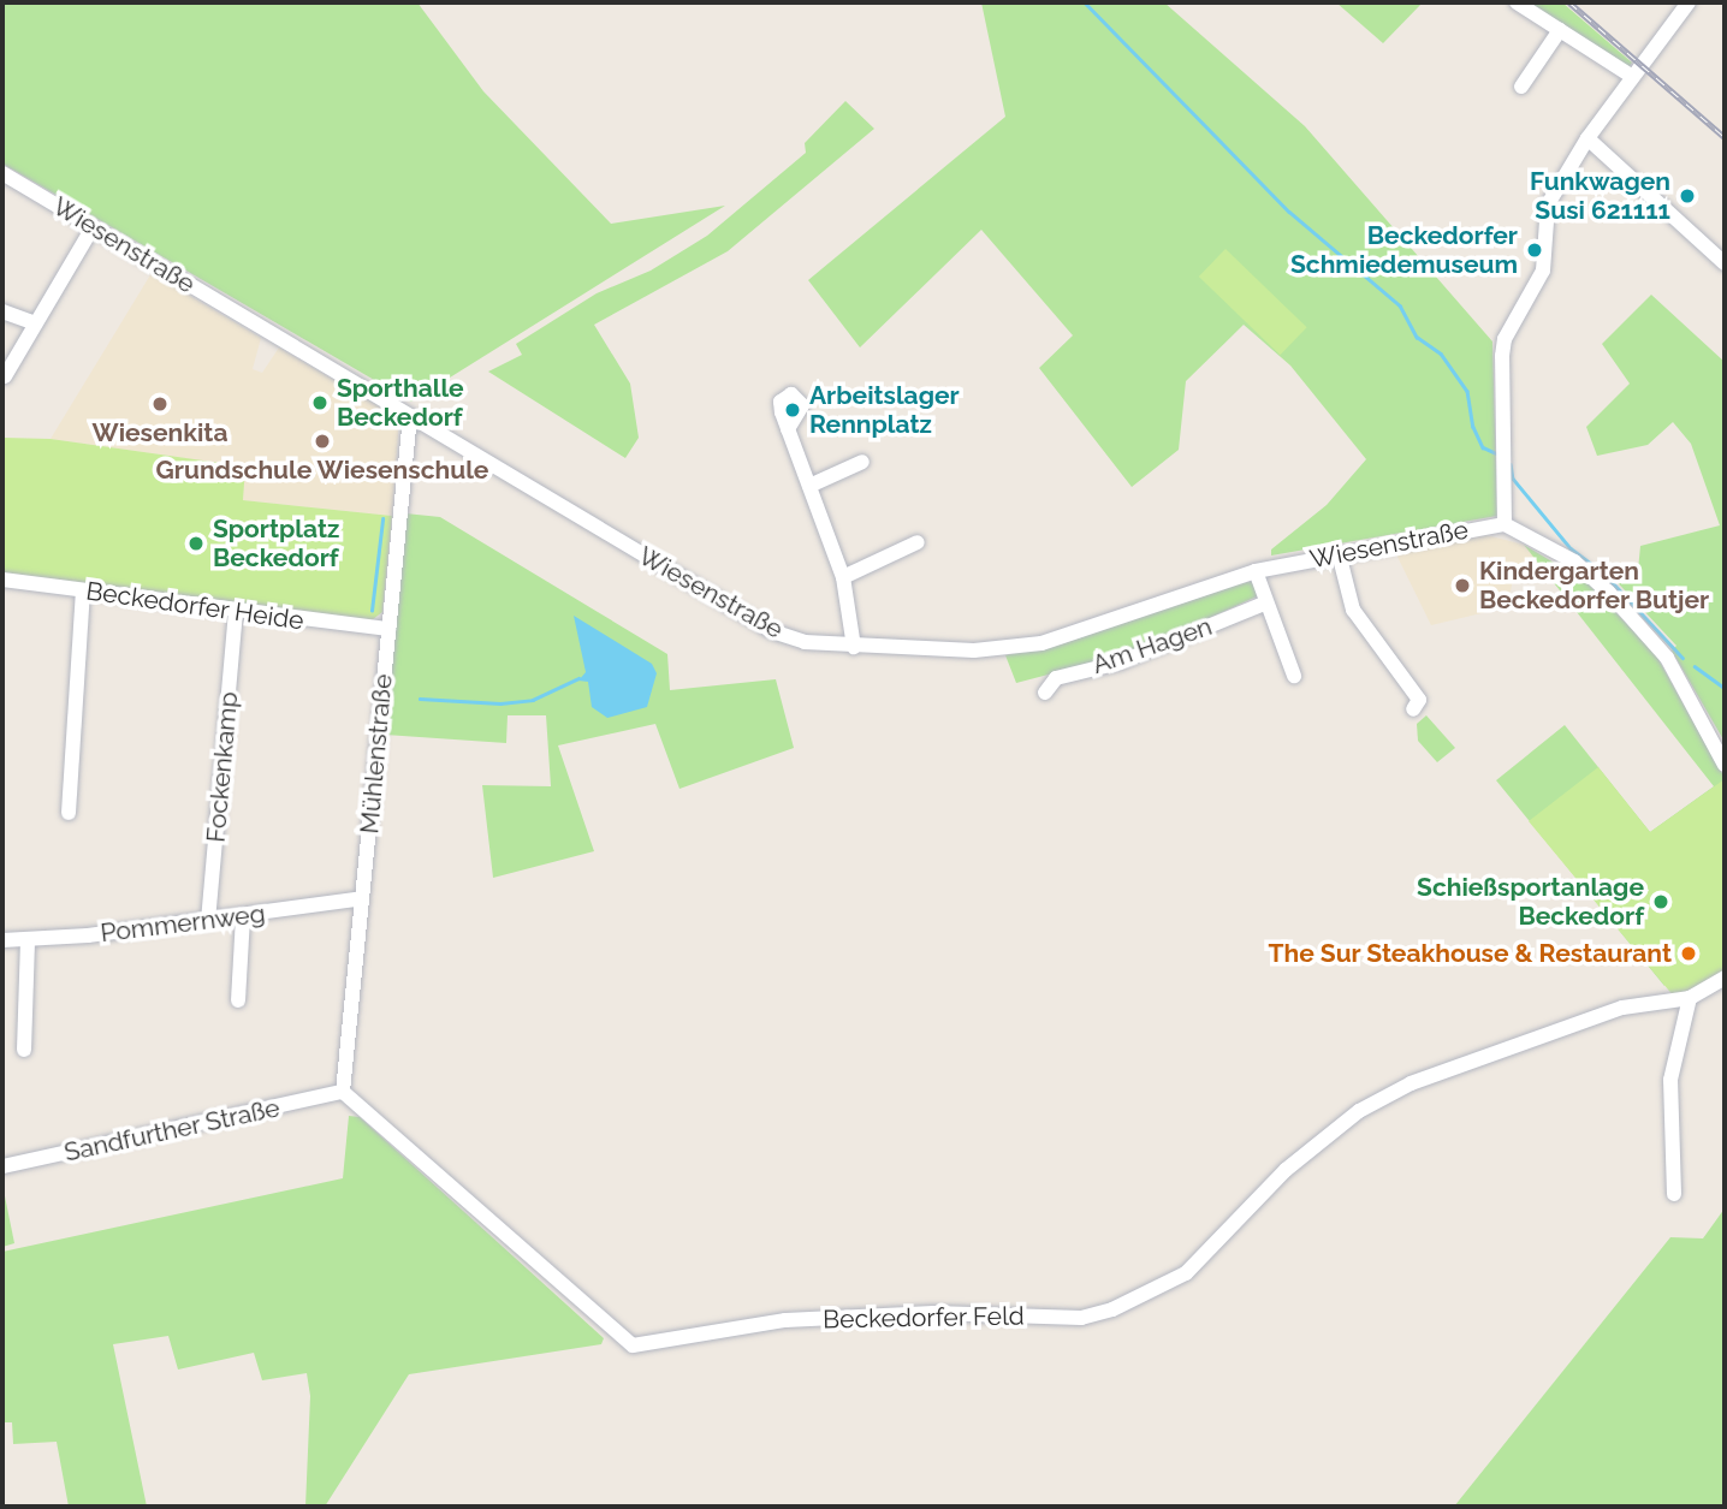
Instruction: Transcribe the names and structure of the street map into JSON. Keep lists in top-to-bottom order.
{
  "streets": {
    "street": [
      "Wiesenstraße",
      "Beckedorfer Heide",
      "Am Hagen",
      "Mühlenstraße",
      "Fockenkamp",
      "Pommernweg",
      "Sandfurther Straße",
      "Beckedorfer Feld"
    ]
  },
  "crossings": [
    ["Wiesenstraße", "Mühlenstraße"],
    ["Beckedorfer Heide", "Mühlenstraße"],
    ["Beckedorfer Heide", "Fockenkamp"],
    ["Mühlenstraße", "Pommernweg"],
    ["Mühlenstraße", "Sandfurther Straße"],
    ["Mühlenstraße", "Beckedorfer Feld"],
    ["Fockenkamp", "Pommernweg"],
    ["Sandfurther Straße", "Beckedorfer Feld"]
  ],
  "places": [
    "Funkwagen Susi 621111",
    "Beckedorfer Schmiedemuseum",
    "Sporthalle Beckedorf",
    "Wiesenkita",
    "Arbeitslager Rennplatz",
    "Grundschule Wiesenschule",
    "Sportplatz Beckedorf",
    "Kindergarten Beckedorfer Butjer",
    "Schießsportanlage Beckedorf",
    "The Sur Steakhouse & Restaurant"
  ]
}
